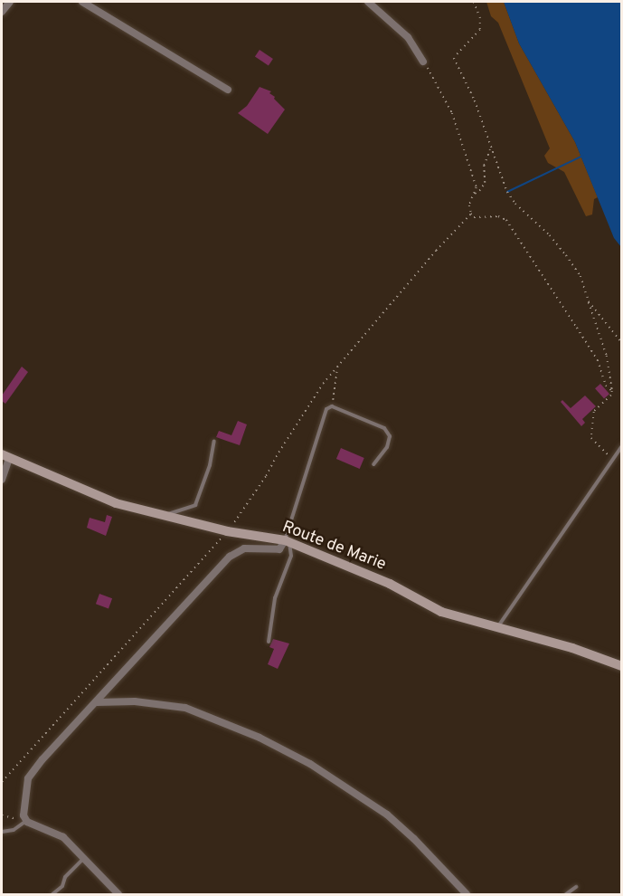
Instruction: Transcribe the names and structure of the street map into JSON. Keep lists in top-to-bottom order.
{
  "streets": {
    "street": ["Route de Marie"]
  }
}
